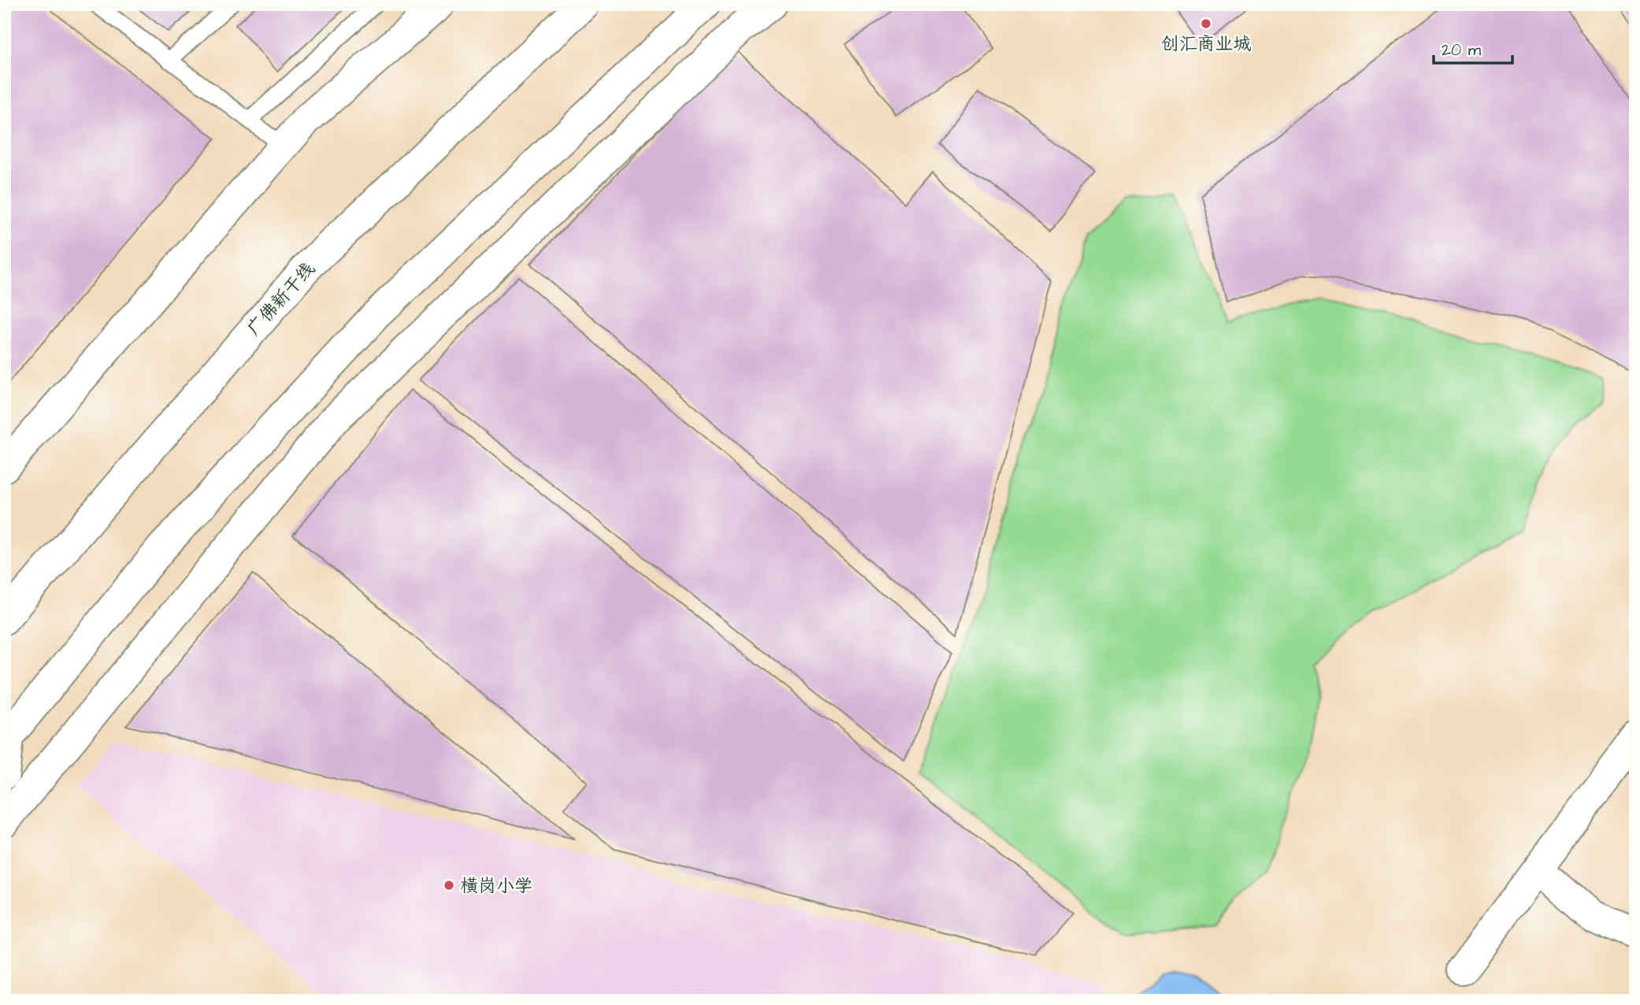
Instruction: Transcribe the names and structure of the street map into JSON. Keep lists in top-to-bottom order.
{
  "streets": {
    "main road": ["广佛新干线"]
  },
  "places": ["创汇商业城", "横岗小学"],
  "scale_bar": "20 m"
}
